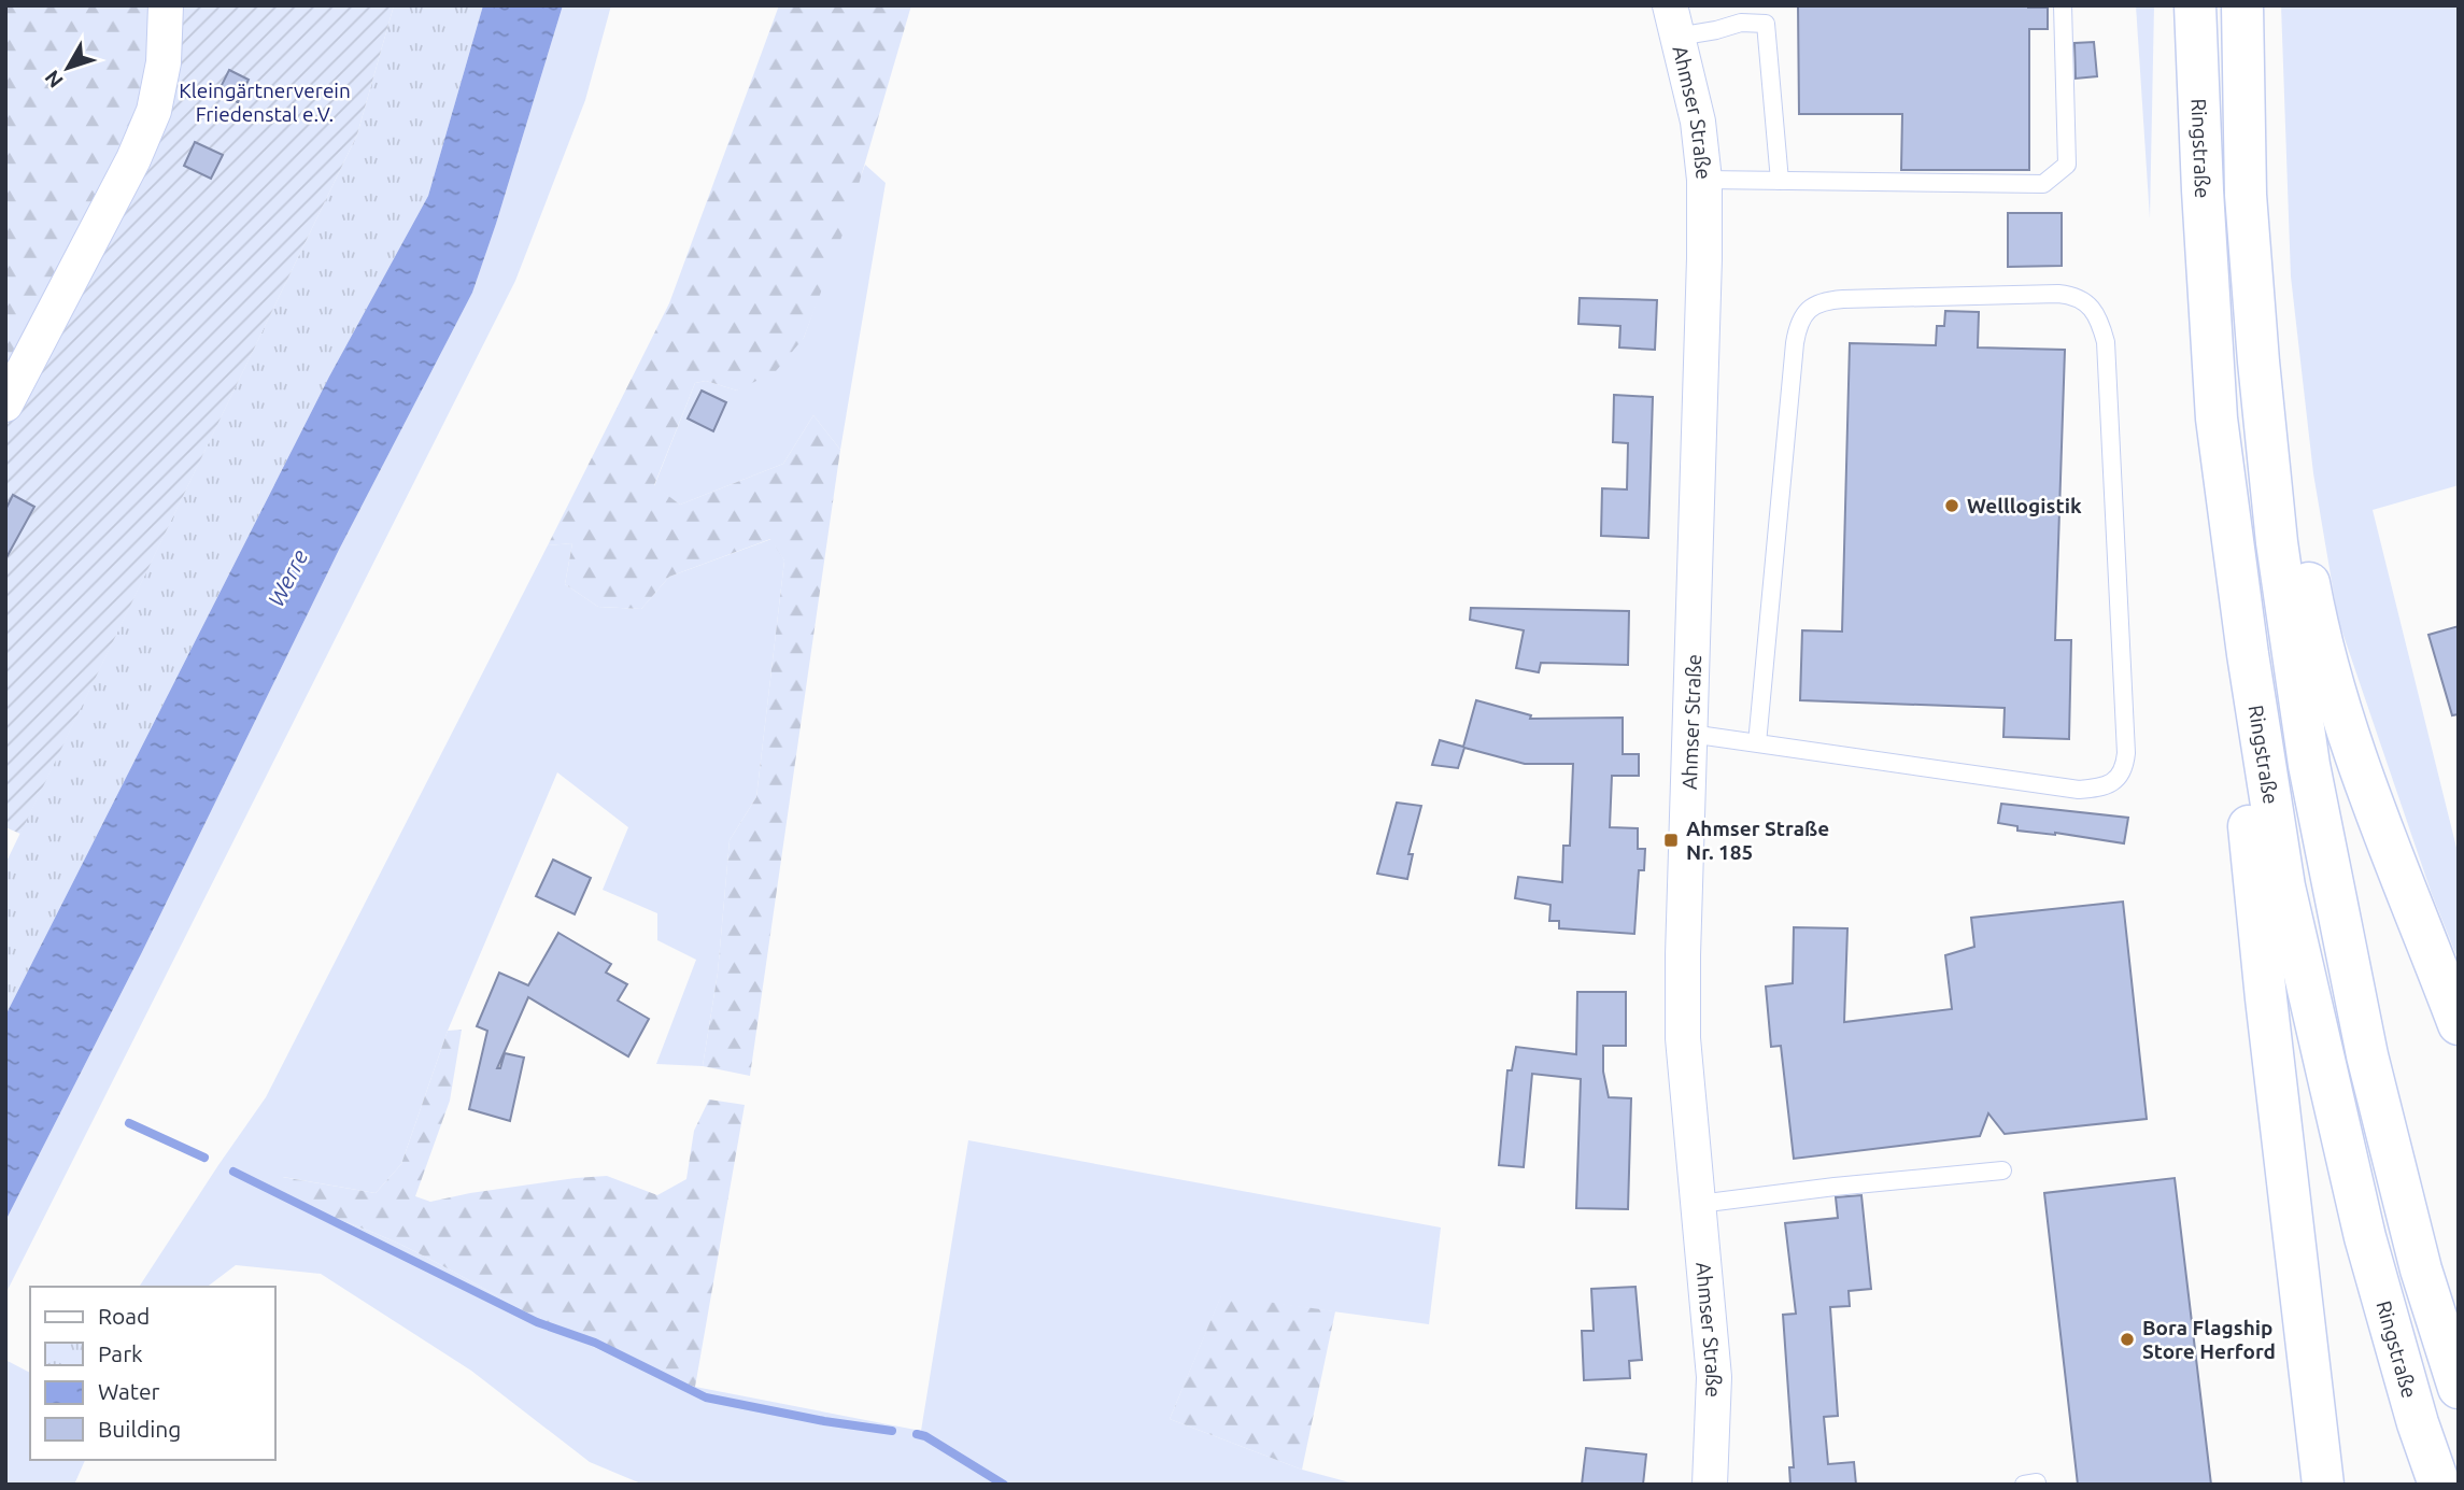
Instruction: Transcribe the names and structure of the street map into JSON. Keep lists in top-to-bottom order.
{
  "streets": {
    "highway": ["Ringstraße"],
    "street": ["Ahmser Straße"]
  },
  "water": ["Werre"],
  "parks": ["Kleingärtnerverein Friedenstal e.V."],
  "places": {
    "other": ["Welllogistik", "Bora Flagship Store Herford"],
    "transit": ["Ahmser Straße Nr. 185"]
  },
  "legend": [
    "Road",
    "Park",
    "Water",
    "Building"
  ],
  "north": "bottom left"
}
